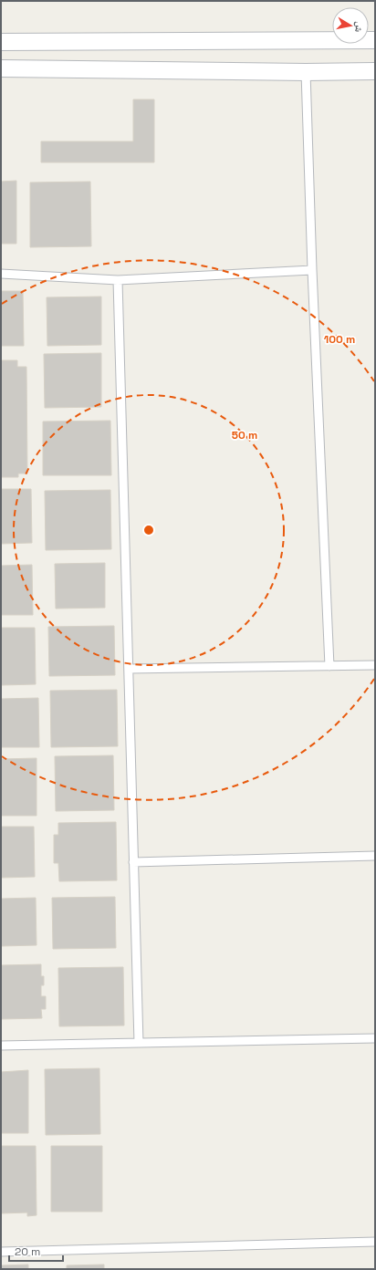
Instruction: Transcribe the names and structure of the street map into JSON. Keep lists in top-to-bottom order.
{
  "scale_bar": "20 m",
  "north": "right",
  "rings": ["100 m", "50 m"]
}
